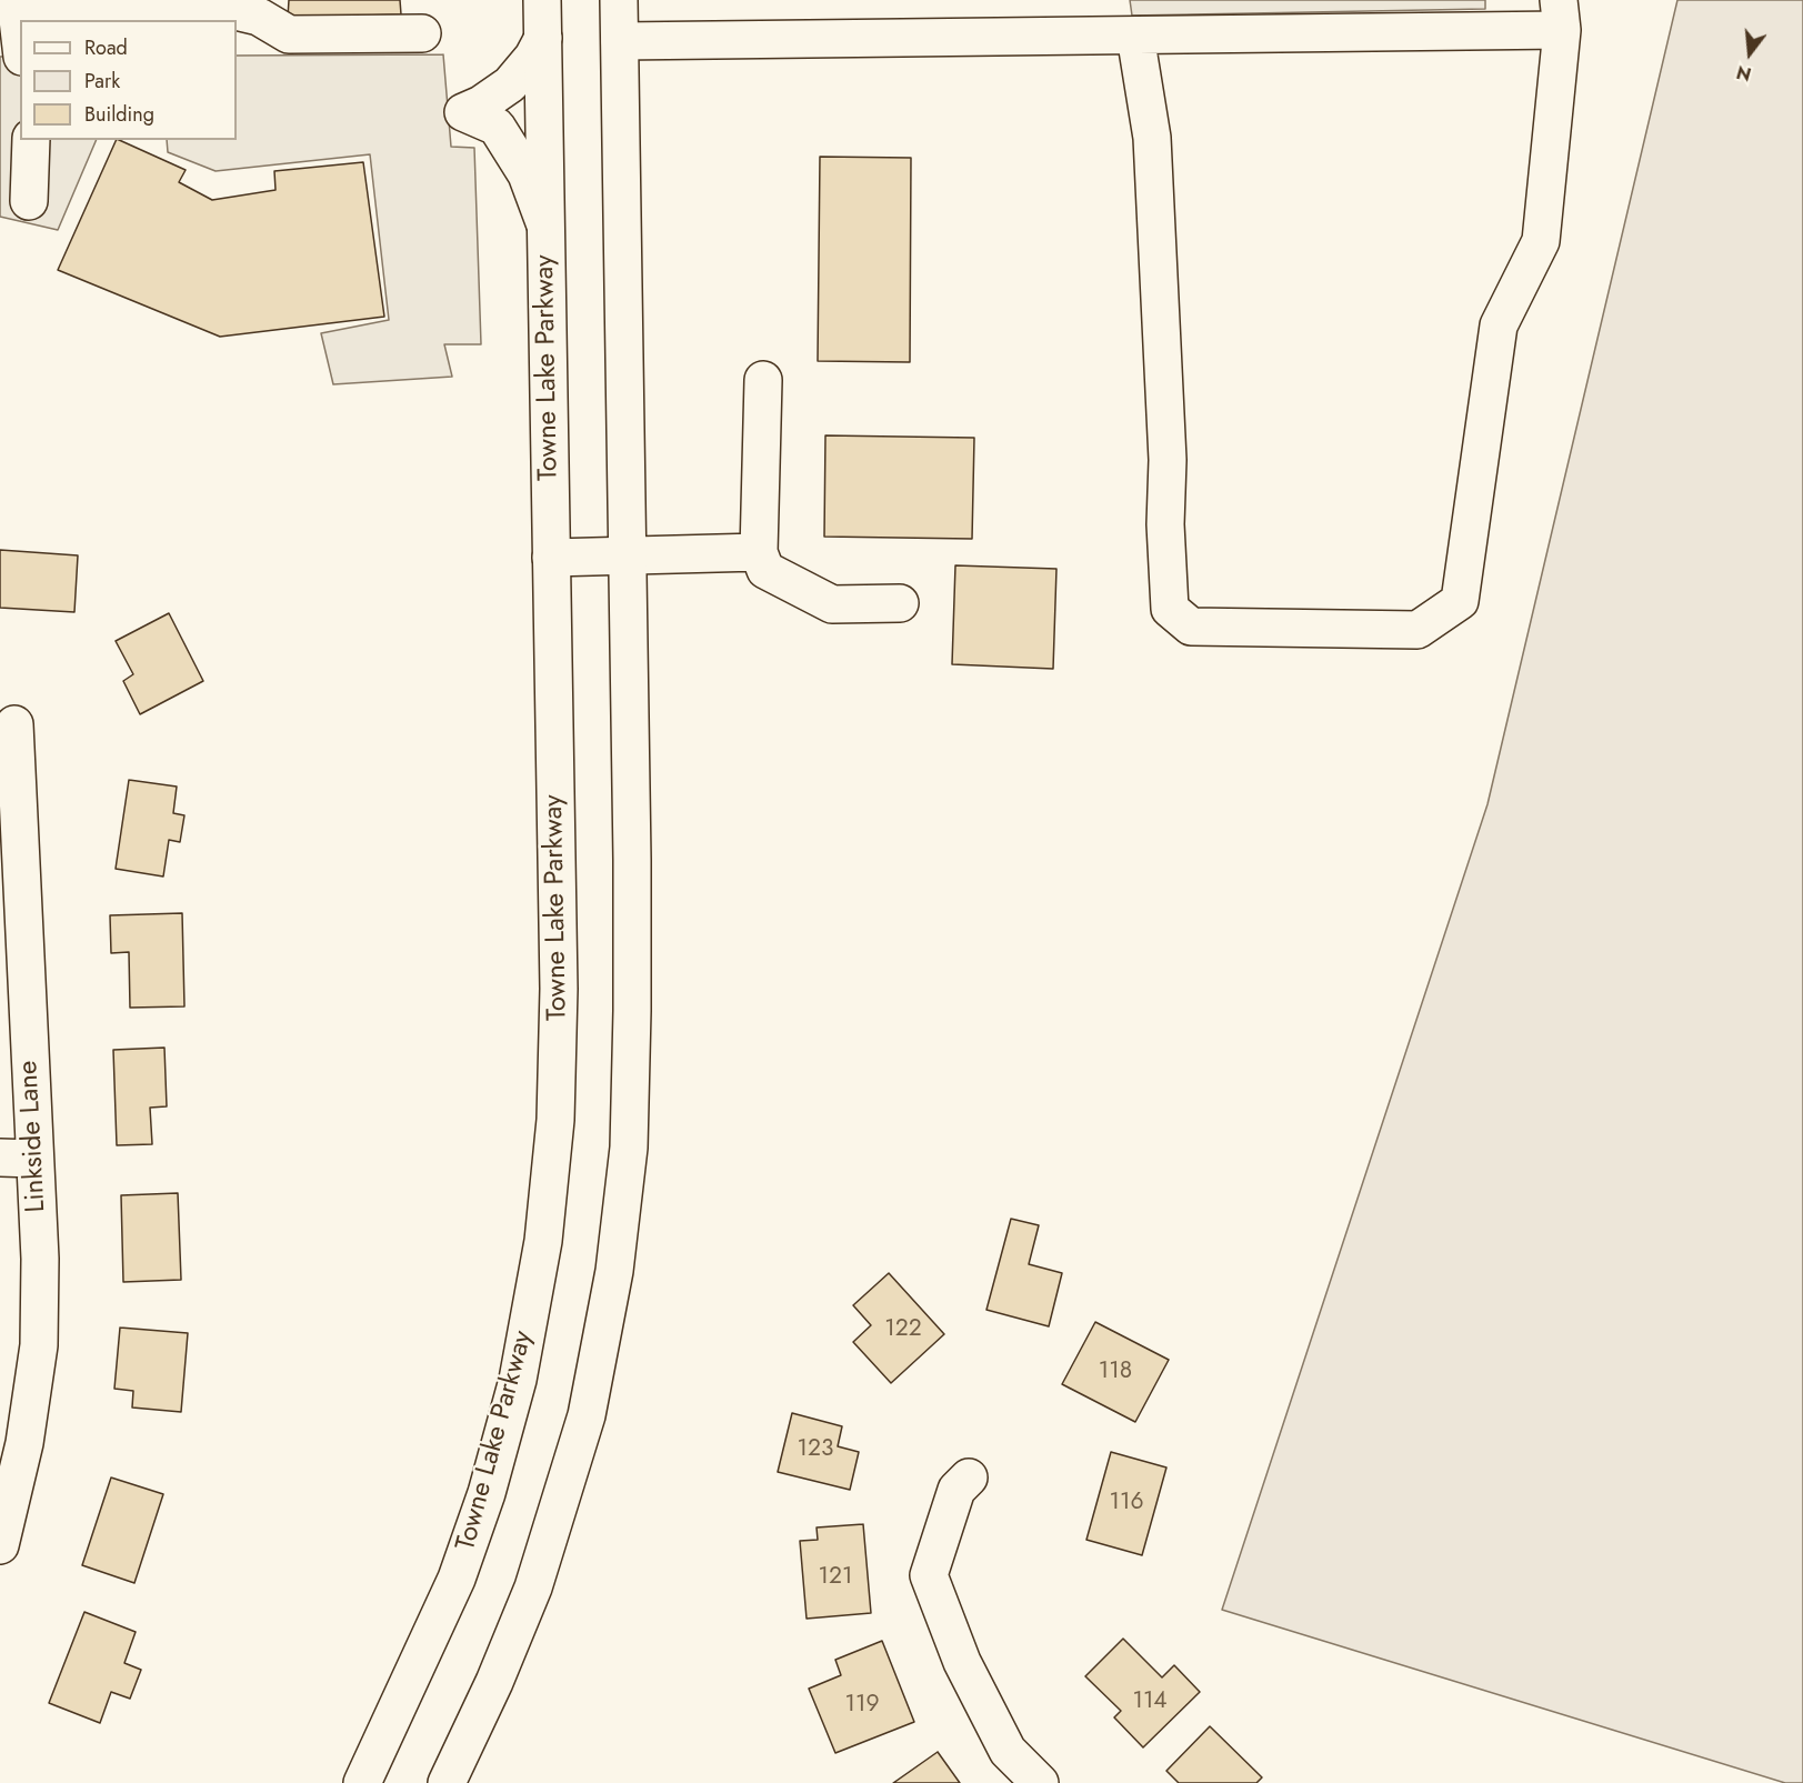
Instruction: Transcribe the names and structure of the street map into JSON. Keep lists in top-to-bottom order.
{
  "streets": {
    "main road": ["Towne Lake Parkway", "Linkside Lane"]
  },
  "house_numbers": [
    "122",
    "118",
    "123",
    "116",
    "121",
    "114",
    "119"
  ],
  "legend": ["Road", "Park", "Building"],
  "north": "bottom"
}
